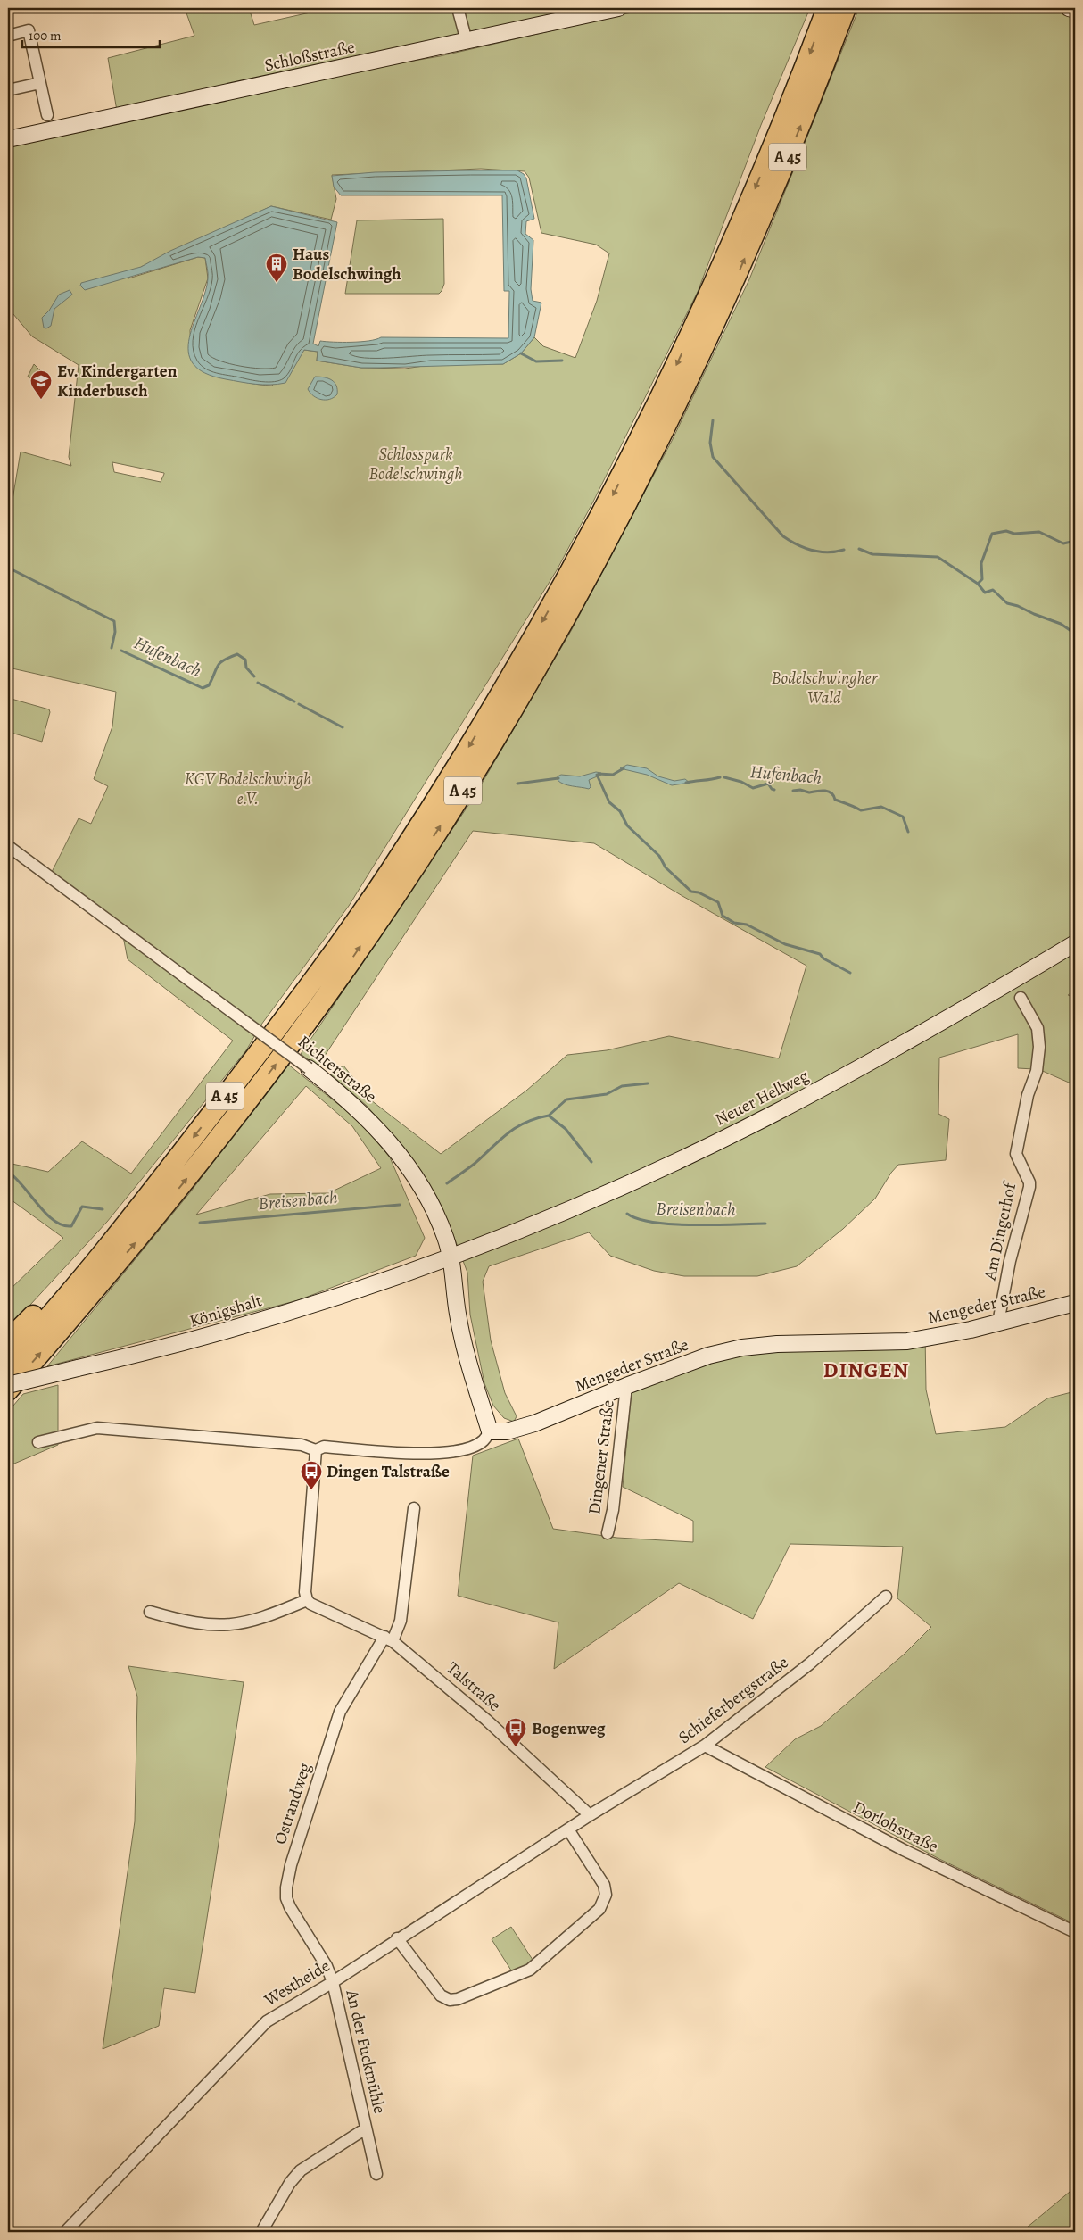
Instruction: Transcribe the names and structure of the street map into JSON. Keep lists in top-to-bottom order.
{
  "streets": {
    "highway": ["A 45"],
    "street": [
      "Schloßstraße",
      "Richterstraße",
      "Neuer Hellweg",
      "Am Dingerhof",
      "Mengeder Straße",
      "Königshalt",
      "Dingener Straße",
      "Talstraße",
      "Schieferbergstraße",
      "Ostrandweg",
      "Dorlohstraße",
      "Westheide",
      "An der Fuckmühle"
    ]
  },
  "crossings": [
    ["Richterstraße", "Neuer Hellweg"],
    ["Richterstraße", "Mengeder Straße"],
    ["Richterstraße", "Königshalt"],
    ["Neuer Hellweg", "Königshalt"],
    ["Am Dingerhof", "Mengeder Straße"],
    ["Mengeder Straße", "Dingener Straße"],
    ["Talstraße", "Schieferbergstraße"],
    ["Talstraße", "Ostrandweg"],
    ["Talstraße", "Westheide"],
    ["Schieferbergstraße", "Dorlohstraße"],
    ["Schieferbergstraße", "Westheide"],
    ["Ostrandweg", "Westheide"],
    ["Ostrandweg", "An der Fuckmühle"],
    ["Westheide", "An der Fuckmühle"]
  ],
  "districts": ["DINGEN"],
  "water": ["Hufenbach", "Breisenbach"],
  "parks": ["Schlosspark Bodelschwingh", "Bodelschwingher Wald", "KGV Bodelschwingh e.V."],
  "places": {
    "building": ["Haus Bodelschwingh"],
    "school or university": ["Ev. Kindergarten Kinderbusch"],
    "bus stop": ["Dingen Talstraße", "Bogenweg"]
  },
  "scale_bar": "100 m"
}
